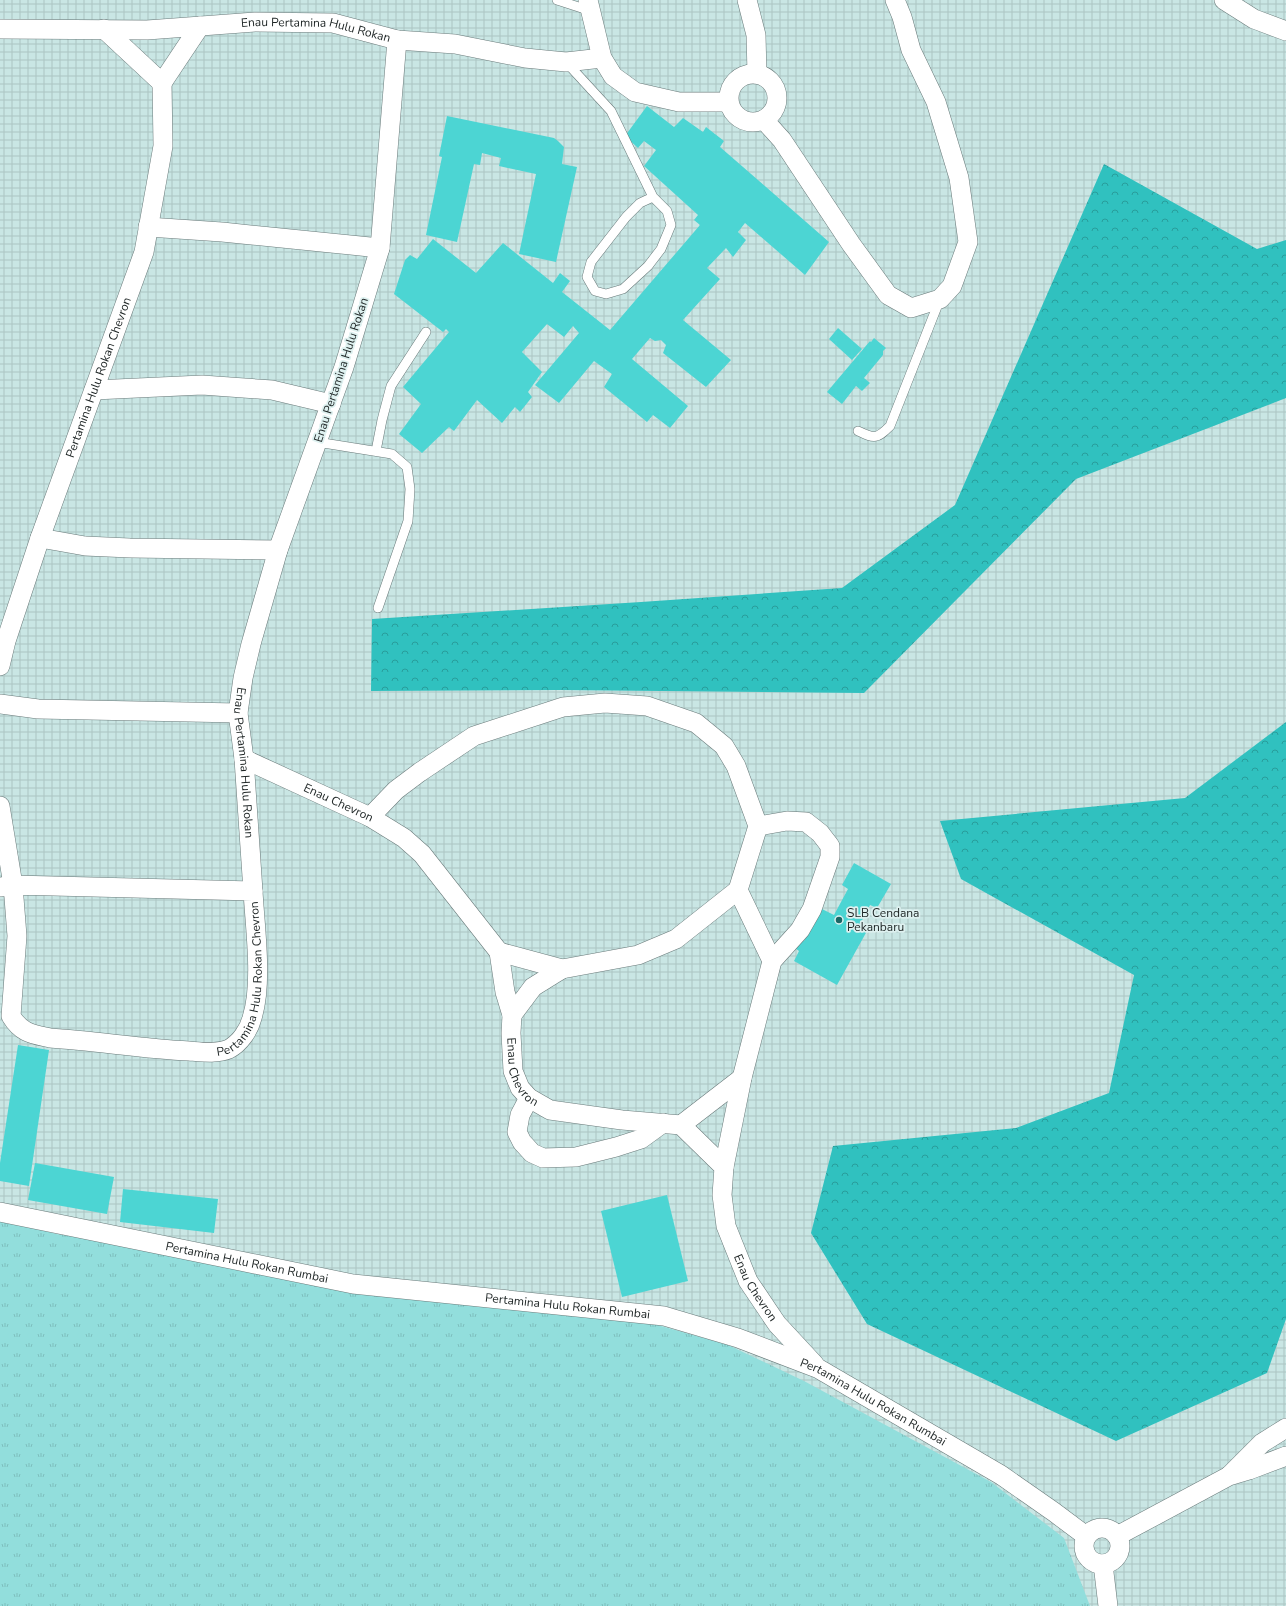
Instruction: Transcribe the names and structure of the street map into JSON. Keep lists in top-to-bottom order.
{
  "streets": {
    "street": [
      "Enau Pertamina Hulu Rokan",
      "Pertamina Hulu Rokan Chevron",
      "Enau Chevron",
      "Pertamina Hulu Rokan Rumbai"
    ]
  },
  "crossings": [
    ["Enau Pertamina Hulu Rokan", "Pertamina Hulu Rokan Chevron"],
    ["Enau Pertamina Hulu Rokan", "Enau Chevron"],
    ["Enau Chevron", "Pertamina Hulu Rokan Rumbai"]
  ],
  "places": ["SLB Cendana Pekanbaru"]
}
